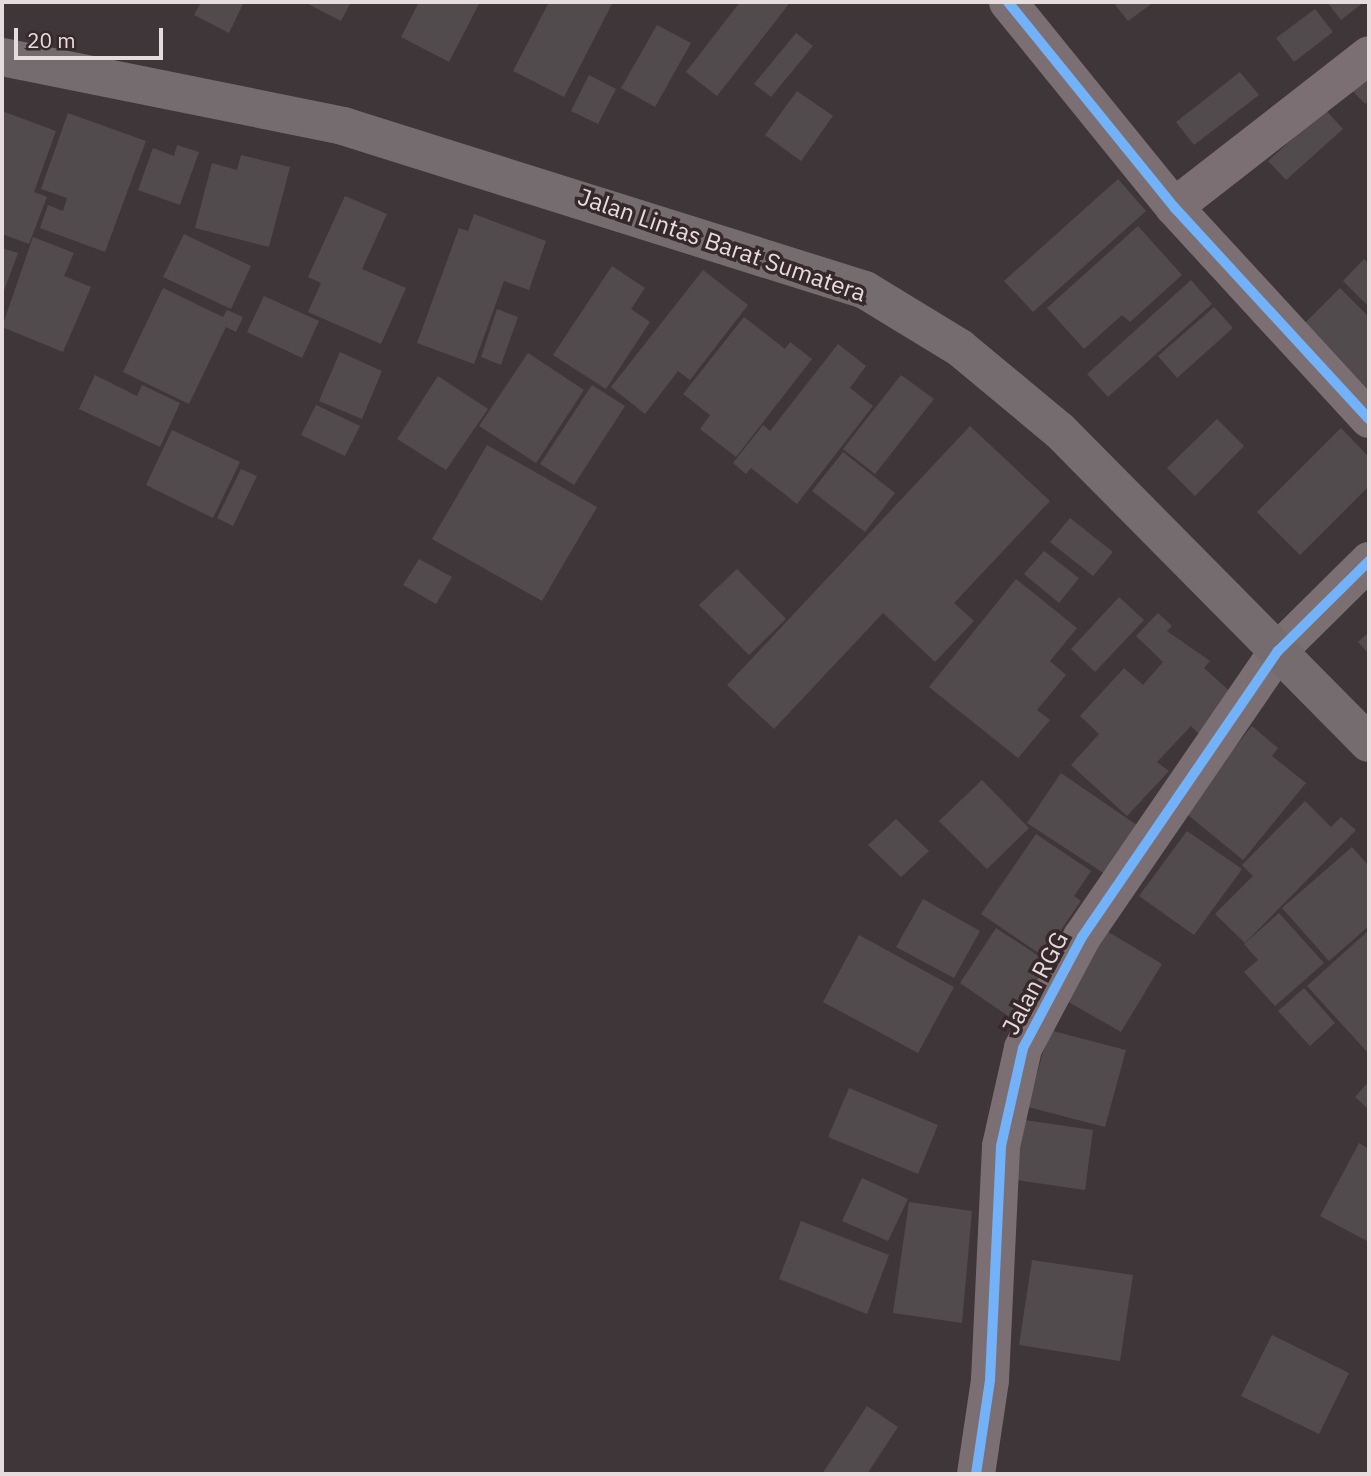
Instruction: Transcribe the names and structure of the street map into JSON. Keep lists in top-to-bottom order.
{
  "streets": {
    "highway": ["Jalan Lintas Barat Sumatera"],
    "street": ["Jalan RGG"]
  },
  "crossings": [
    ["Jalan Lintas Barat Sumatera", "Jalan RGG"]
  ],
  "scale_bar": "20 m"
}
